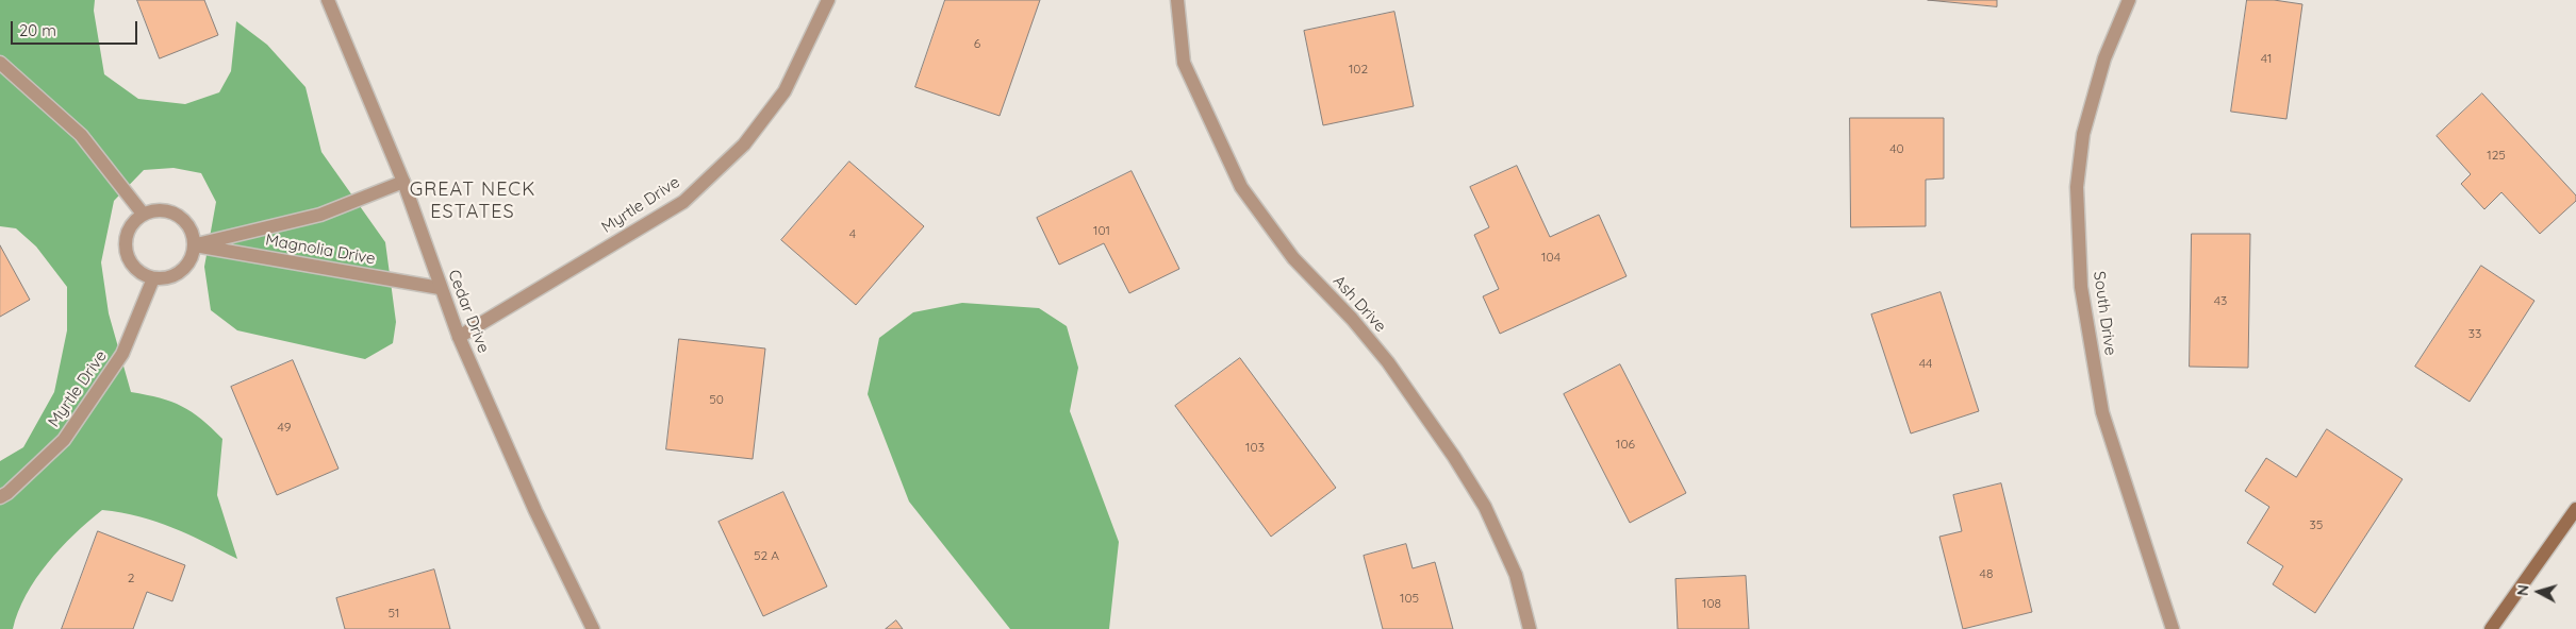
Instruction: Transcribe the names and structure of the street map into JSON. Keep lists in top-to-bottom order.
{
  "streets": {
    "street": [
      "Myrtle Drive",
      "Magnolia Drive",
      "Ash Drive",
      "Cedar Drive",
      "South Drive"
    ]
  },
  "crossings": [
    ["Myrtle Drive", "Magnolia Drive"],
    ["Myrtle Drive", "Cedar Drive"],
    ["Magnolia Drive", "Cedar Drive"]
  ],
  "districts": ["GREAT NECK ESTATES"],
  "house_numbers": [
    "6",
    "41",
    "102",
    "40",
    "125",
    "101",
    "4",
    "104",
    "43",
    "33",
    "44",
    "50",
    "49",
    "106",
    "103",
    "35",
    "52 A",
    "48",
    "2",
    "105",
    "108",
    "51"
  ],
  "scale_bar": "20 m",
  "north": "left"
}
